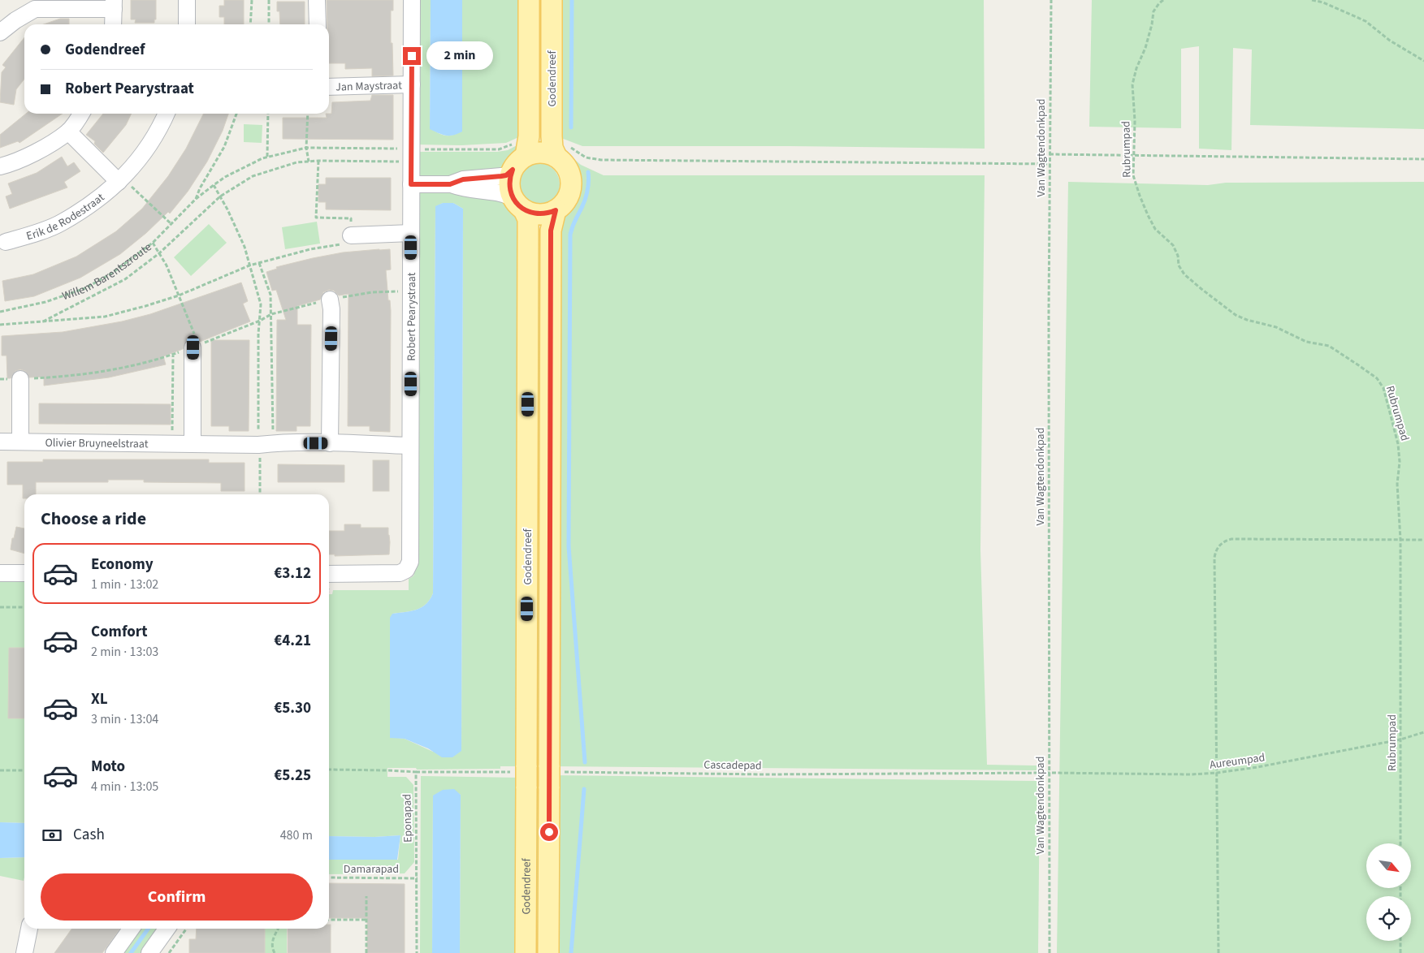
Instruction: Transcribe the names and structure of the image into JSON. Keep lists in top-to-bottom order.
{
  "streets": {
    "main road": ["Godendreef"],
    "street": [
      "Jan Maystraat",
      "Erik de Rodestraat",
      "Robert Pearystraat",
      "Olivier Bruyneelstraat"
    ],
    "path": [
      "Van Wagtendonkpad",
      "Rubrumpad",
      "Willem Barentszroute",
      "Aureumpad",
      "Cascadepad",
      "Eponapad",
      "Damarapad"
    ]
  },
  "crossings": [
    ["Godendreef", "Cascadepad"],
    ["Jan Maystraat", "Robert Pearystraat"],
    ["Van Wagtendonkpad", "Aureumpad"],
    ["Van Wagtendonkpad", "Cascadepad"],
    ["Rubrumpad", "Aureumpad"],
    ["Willem Barentszroute", "Robert Pearystraat"],
    ["Robert Pearystraat", "Olivier Bruyneelstraat"],
    ["Aureumpad", "Cascadepad"],
    ["Eponapad", "Damarapad"]
  ],
  "north": "bottom right",
  "page": {
    "banner": ["Godendreef", "Robert Pearystraat"],
    "bubble": "2 min",
    "heading": "Choose a ride",
    "list": [
      {
        "name": "Economy",
        "note": "1 min · 13:02",
        "value": "€3.12"
      },
      {
        "name": "Comfort",
        "note": "2 min · 13:03",
        "value": "€4.21"
      },
      {
        "name": "XL",
        "note": "3 min · 13:04",
        "value": "€5.30"
      },
      {
        "name": "Moto",
        "note": "4 min · 13:05",
        "value": "€5.25"
      }
    ],
    "pay": ["Cash", "480 m"],
    "buttons": "Confirm"
  }
}
